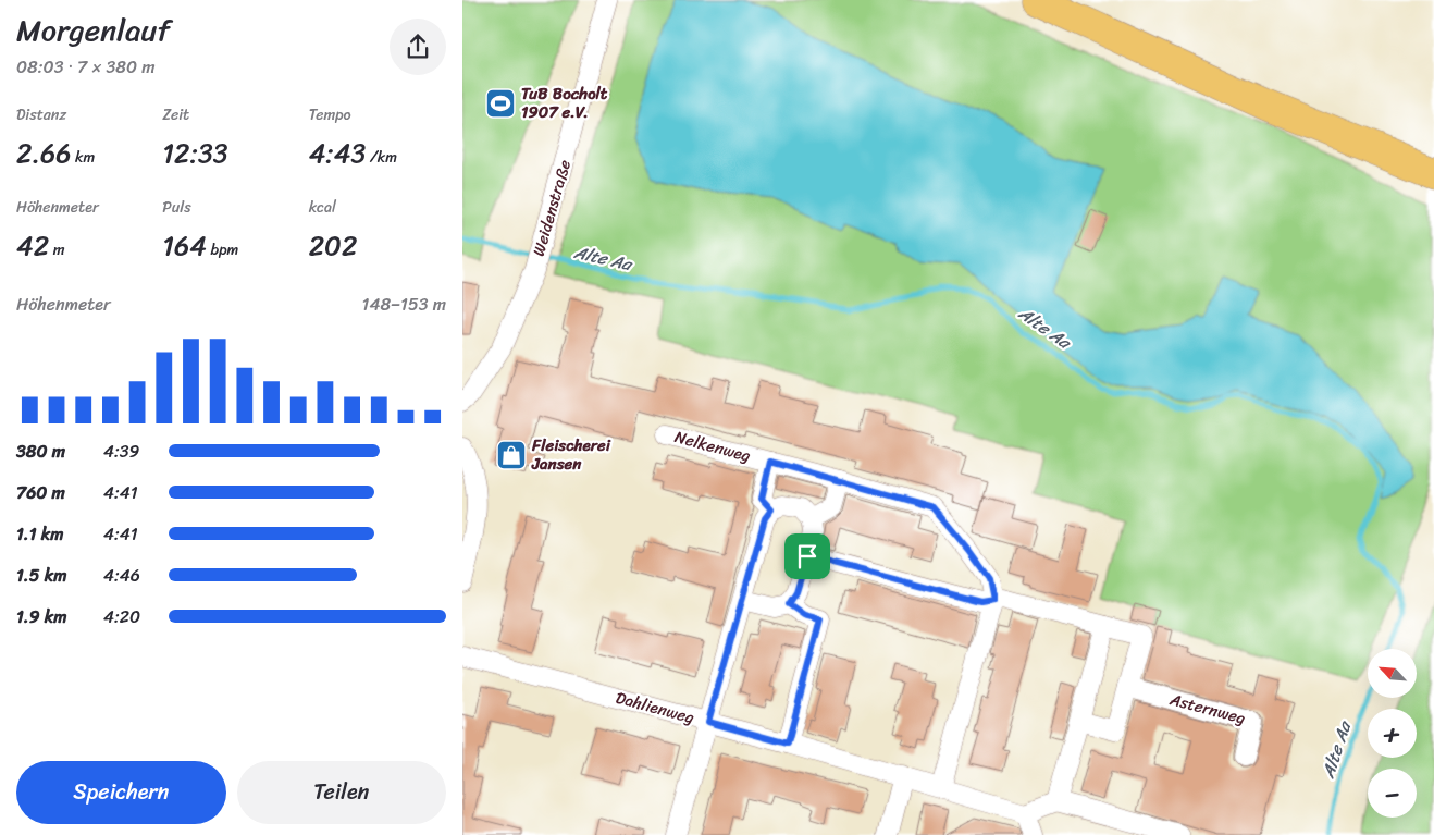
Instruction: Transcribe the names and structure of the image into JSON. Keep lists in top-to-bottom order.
{
  "streets": {
    "street": [
      "Weidenstraße",
      "Nelkenweg",
      "Dahlienweg",
      "Asternweg"
    ]
  },
  "water": ["Alte Aa"],
  "places": {
    "sports": ["TuB Bocholt 1907 e.V."],
    "shop": ["Fleischerei Jansen"]
  },
  "north": "top left",
  "page": {
    "heading": ["Morgenlauf", "08:03 · 7 × 380 m"],
    "stats": [
      ["Distanz", "2.66 km"],
      ["Zeit", "12:33"],
      ["Tempo", "4:43 /km"],
      ["Höhenmeter", "42 m"],
      ["Puls", "164 bpm"],
      ["kcal", "202"]
    ],
    "chart": ["Höhenmeter", "148–153 m"],
    "list": [
      {
        "name": "380 m",
        "note": "4:39"
      },
      {
        "name": "760 m",
        "note": "4:41"
      },
      {
        "name": "1.1 km",
        "note": "4:41"
      },
      {
        "name": "1.5 km",
        "note": "4:46"
      },
      {
        "name": "1.9 km",
        "note": "4:20"
      }
    ],
    "map_buttons": ["+", "−"],
    "buttons": ["Speichern", "Teilen"]
  }
}
